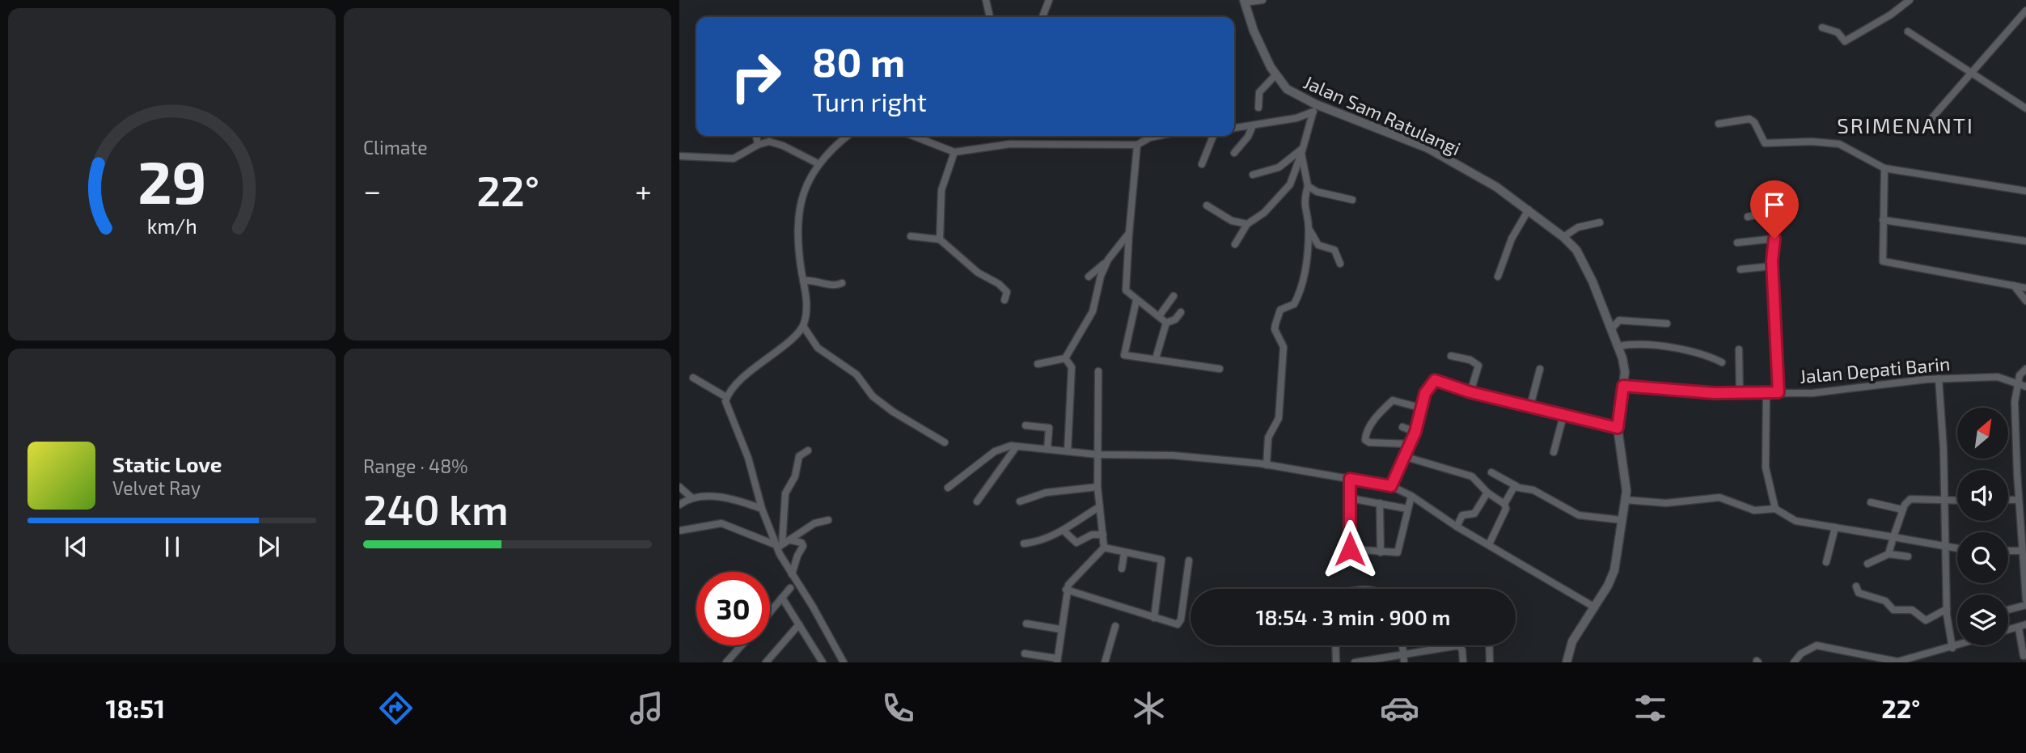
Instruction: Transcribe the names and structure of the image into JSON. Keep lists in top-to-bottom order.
{
  "streets": {
    "street": ["Jalan Sam Ratulangi", "Jalan Depati Barin"]
  },
  "crossings": [
    ["Jalan Sam Ratulangi", "Jalan Depati Barin"]
  ],
  "districts": ["SRIMENANTI"],
  "north": "top right",
  "page": {
    "tile": [
      "Climate",
      ["Range · 48%", "240 km"]
    ],
    "turn": ["80 m", "Turn right"],
    "heat": ["−", "22°", "+"],
    "song": ["Static Love", "Velvet Ray"],
    "limit": "30",
    "trip": "18:54 · 3 min · 900 m",
    "tabs": ["18:51", "22°"],
    "gauge": ["29", "km/h"]
  }
}
